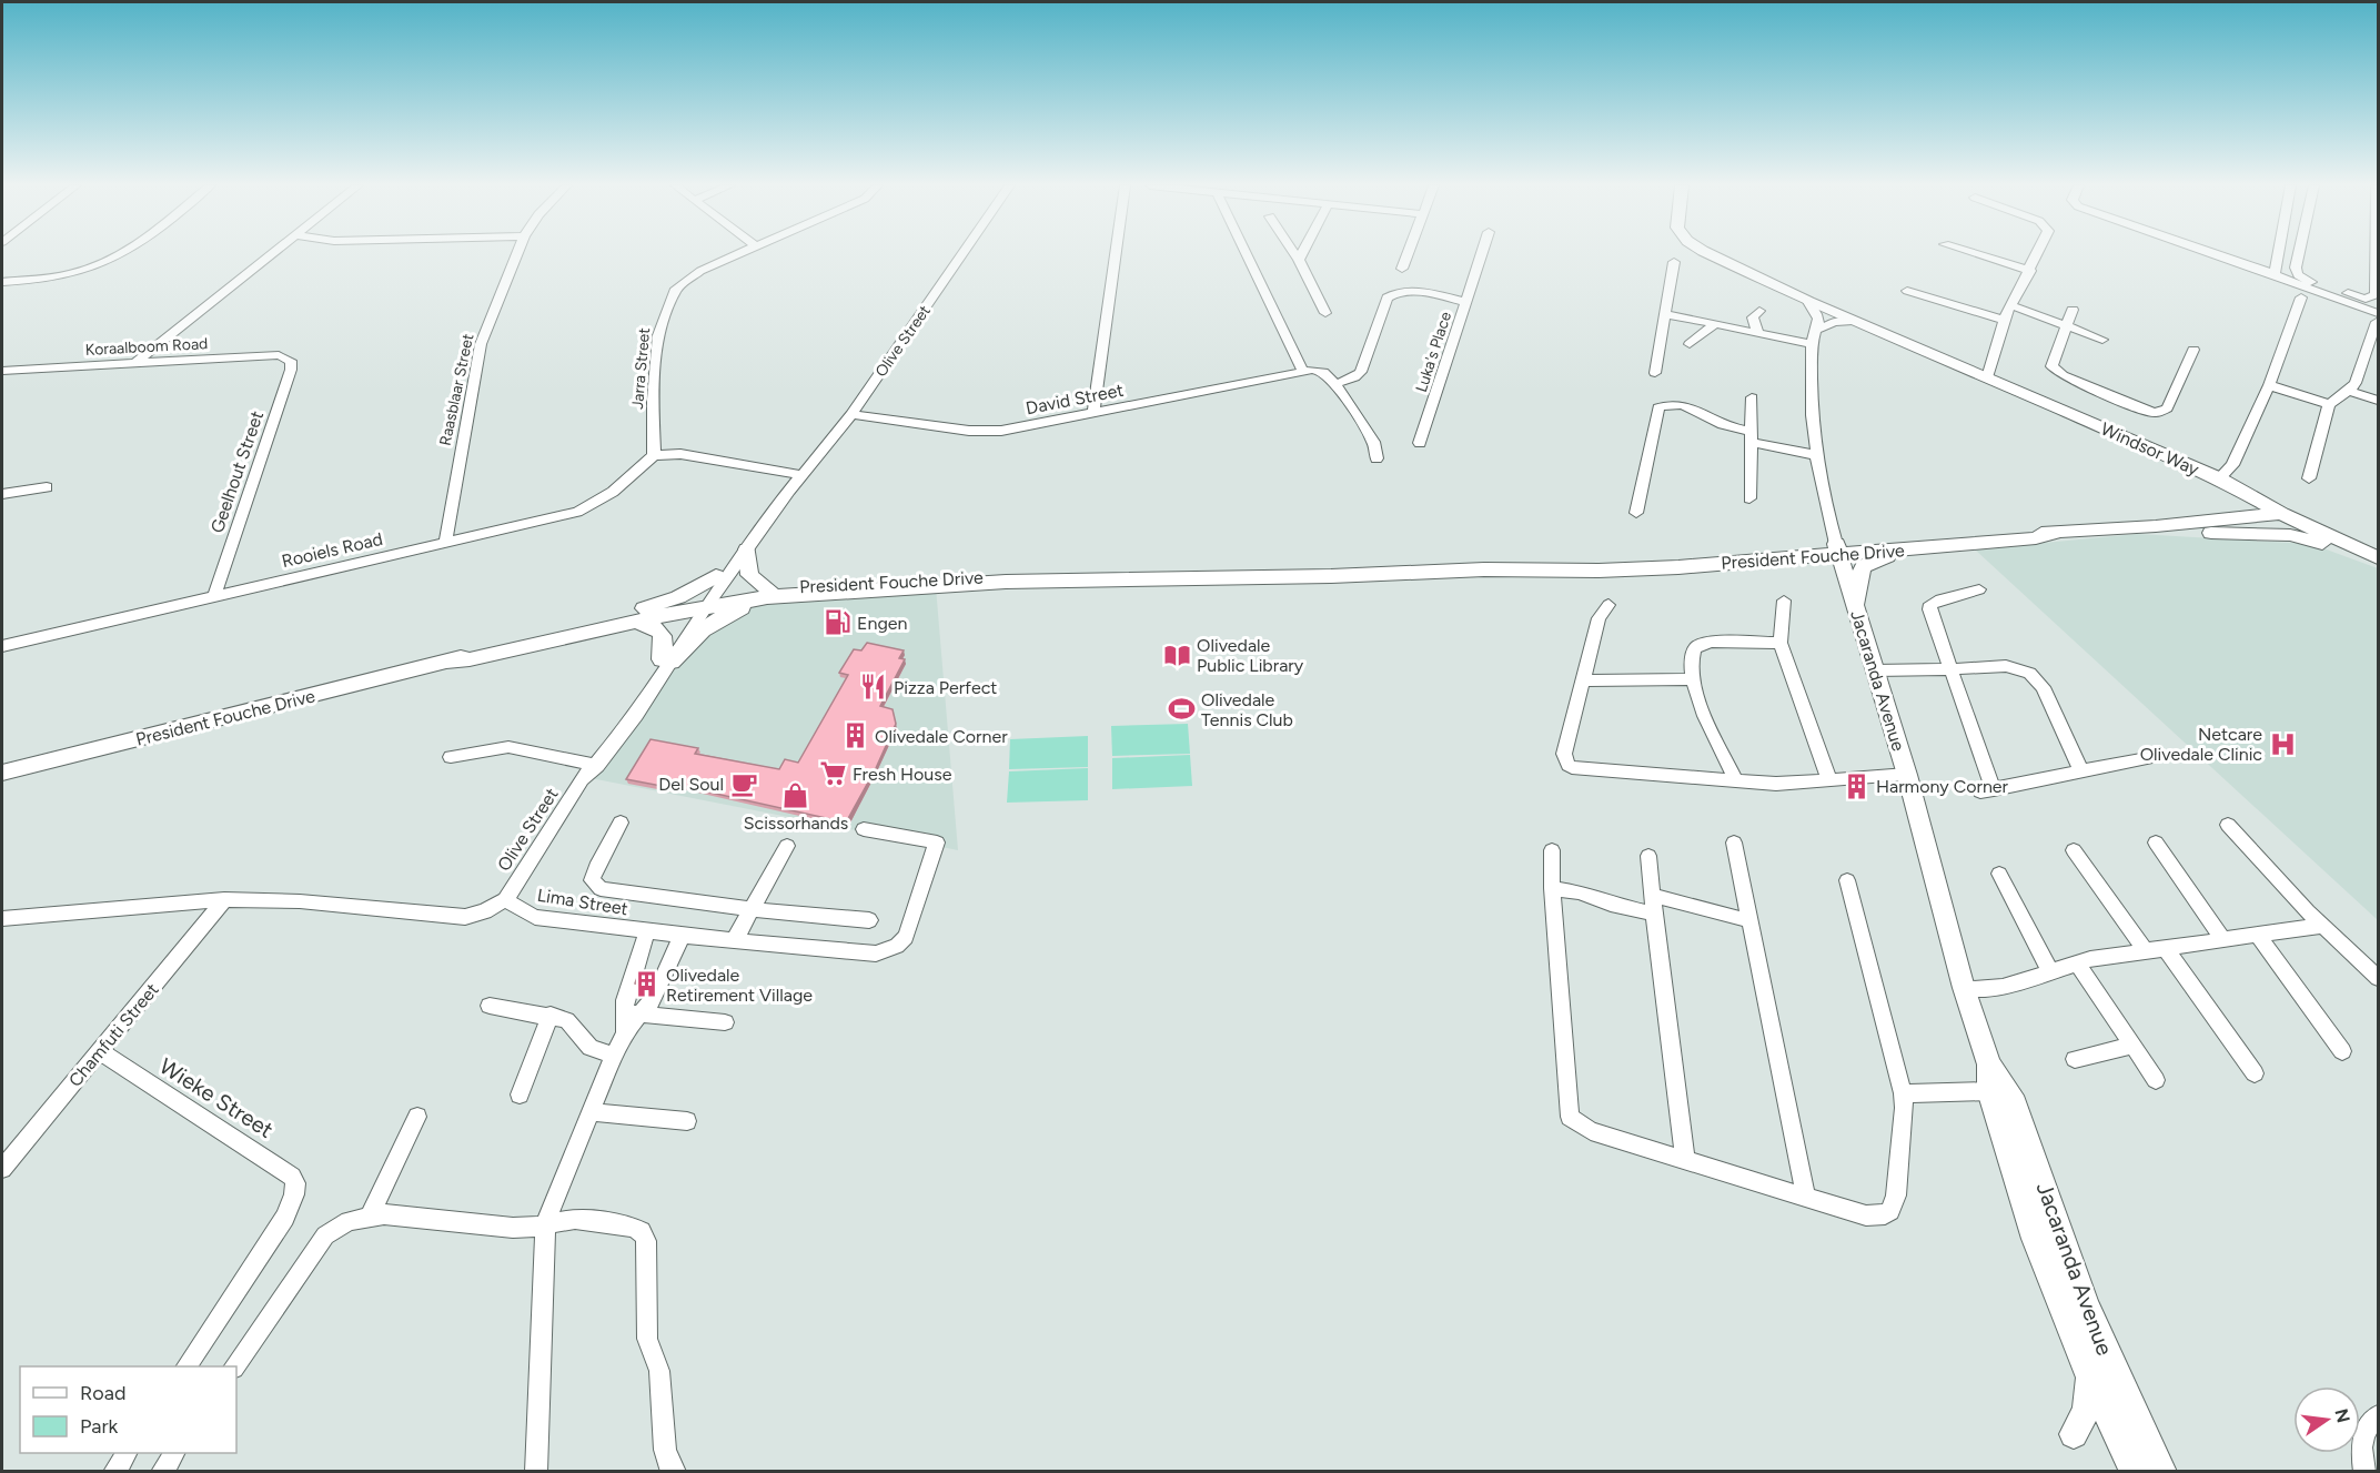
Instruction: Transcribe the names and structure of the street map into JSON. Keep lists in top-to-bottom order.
{
  "streets": {
    "street": [
      "Olive Street",
      "Koraalboom Road",
      "Luka's Place",
      "Jarra Street",
      "Raasblaar Street",
      "David Street",
      "Windsor Way",
      "Geelhout Street",
      "Rooiels Road",
      "President Fouche Drive",
      "Jacaranda Avenue",
      "Lima Street",
      "Chamfuti Street",
      "Wieke Street"
    ]
  },
  "crossings": [
    ["Olive Street", "David Street"],
    ["Olive Street", "President Fouche Drive"],
    ["Olive Street", "Lima Street"],
    ["Koraalboom Road", "Geelhout Street"],
    ["Jarra Street", "Rooiels Road"],
    ["Raasblaar Street", "Rooiels Road"],
    ["Windsor Way", "President Fouche Drive"],
    ["Geelhout Street", "Rooiels Road"],
    ["President Fouche Drive", "Jacaranda Avenue"],
    ["Chamfuti Street", "Wieke Street"]
  ],
  "places": {
    "fuel station": ["Engen"],
    "library": ["Olivedale Public Library"],
    "restaurant": ["Pizza Perfect"],
    "sports": ["Olivedale Tennis Club"],
    "building": ["Olivedale Corner", "Harmony Corner", "Olivedale Retirement Village"],
    "hospital": ["Netcare Olivedale Clinic"],
    "supermarket": ["Fresh House"],
    "cafe": ["Del Soul"],
    "shop": ["Scissorhands"]
  },
  "legend": ["Road", "Park"],
  "north": "right"
}
